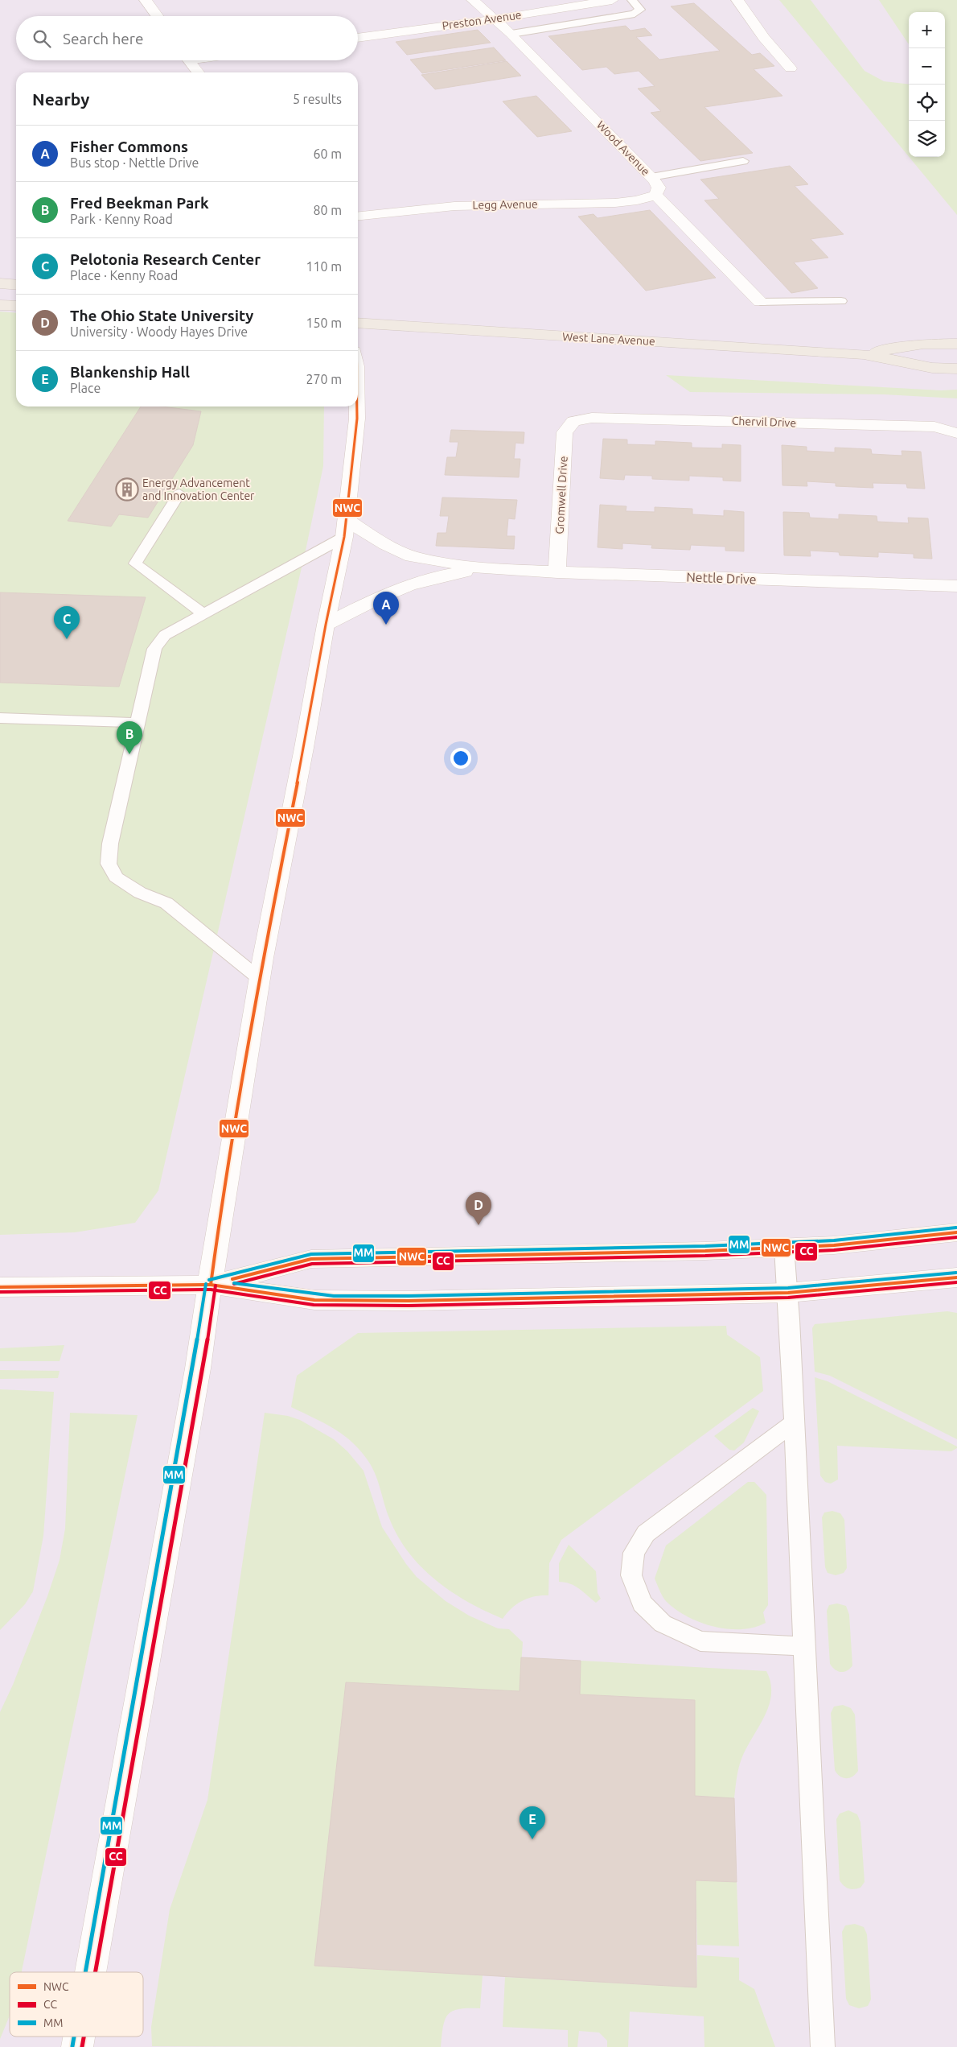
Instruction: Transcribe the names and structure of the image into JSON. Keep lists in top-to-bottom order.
{
  "streets": {
    "main road": ["West Lane Avenue"],
    "street": [
      "Preston Avenue",
      "Wood Avenue",
      "Legg Avenue",
      "Chervil Drive",
      "Gromwell Drive",
      "Nettle Drive"
    ]
  },
  "crossings": [
    ["Preston Avenue", "Wood Avenue"],
    ["Wood Avenue", "Legg Avenue"],
    ["Chervil Drive", "Gromwell Drive"],
    ["Gromwell Drive", "Nettle Drive"]
  ],
  "places": {
    "building": ["Energy Advancement and Innovation Center"]
  },
  "lines": ["transit line NWC", "transit line MM", "transit line CC"],
  "legend": ["NWC", "CC", "MM"],
  "page": {
    "map_buttons": ["+", "−"],
    "search": "Search here",
    "heading": ["Nearby", "5 results"],
    "list": [
      {
        "mark": "A",
        "name": "Fisher Commons",
        "note": "Bus stop · Nettle Drive",
        "value": "60 m"
      },
      {
        "mark": "B",
        "name": "Fred Beekman Park",
        "note": "Park · Kenny Road",
        "value": "80 m"
      },
      {
        "mark": "C",
        "name": "Pelotonia Research Center",
        "note": "Place · Kenny Road",
        "value": "110 m"
      },
      {
        "mark": "D",
        "name": "The Ohio State University",
        "note": "University · Woody Hayes Drive",
        "value": "150 m"
      },
      {
        "mark": "E",
        "name": "Blankenship Hall",
        "note": "Place",
        "value": "270 m"
      }
    ],
    "pins": [
      "A",
      "C",
      "B",
      "D",
      "E"
    ]
  }
}
